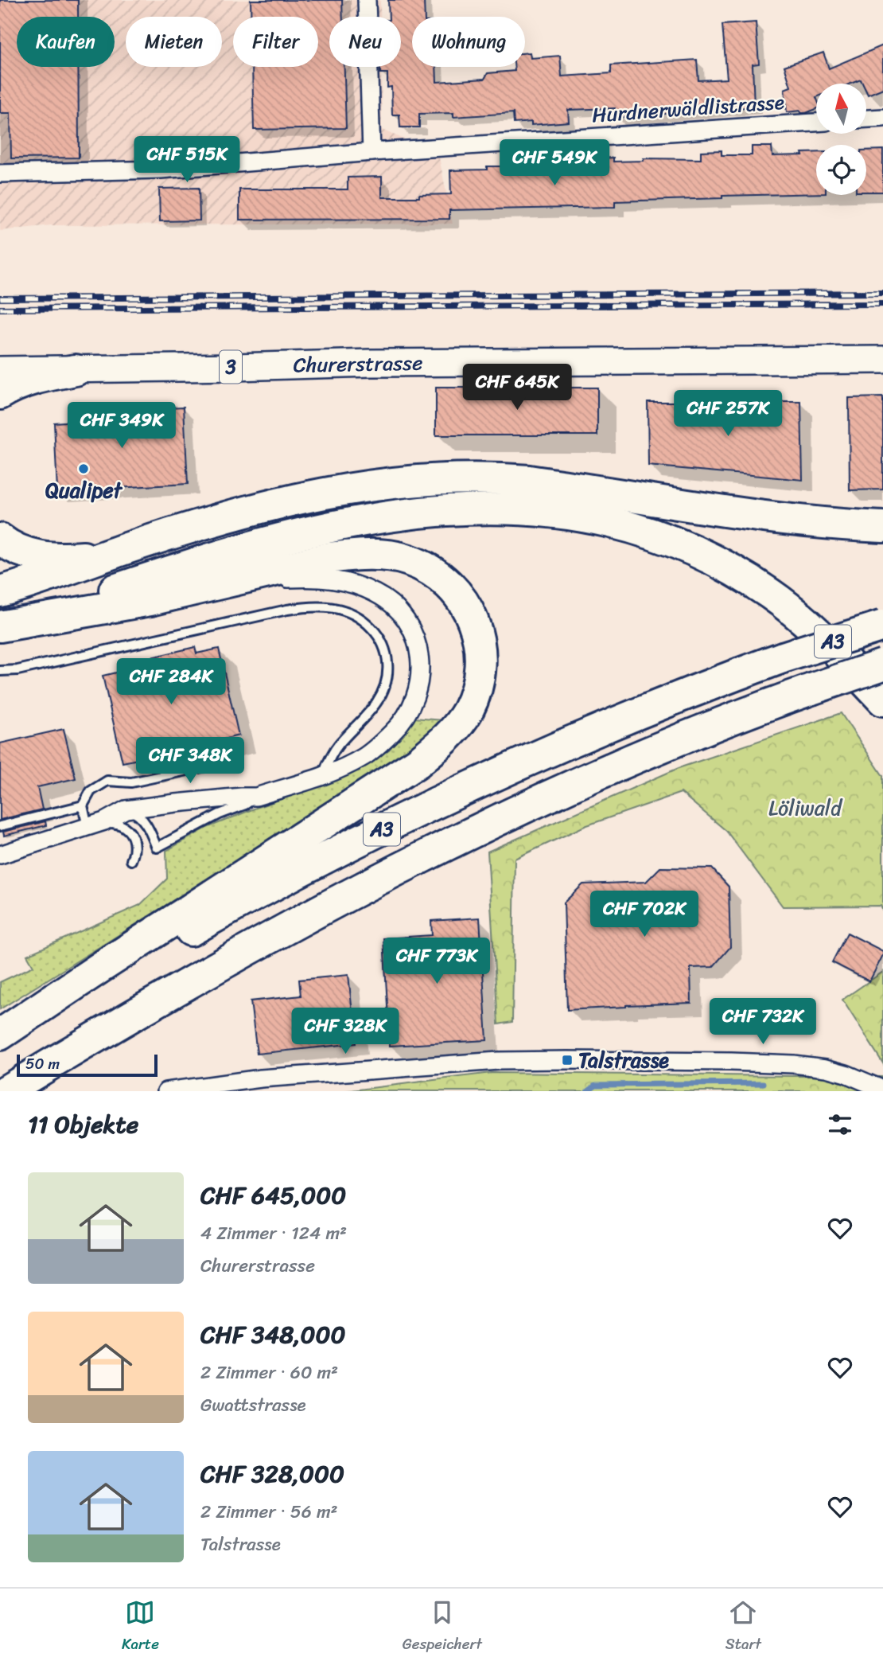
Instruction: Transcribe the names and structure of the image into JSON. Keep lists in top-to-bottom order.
{
  "streets": {
    "highway": ["A3"],
    "main road": ["Churerstrasse", "3"],
    "street": ["Hurdnerwäldlistrasse"]
  },
  "parks": ["Löliwald"],
  "places": {
    "other": ["Qualipet"],
    "transit": ["Talstrasse"]
  },
  "scale_bar": "50 m",
  "north": "top",
  "page": {
    "chip": [
      "Kaufen",
      "Mieten",
      "Filter",
      "Neu",
      "Wohnung"
    ],
    "price": [
      "CHF 515K",
      "CHF 549K",
      "CHF 645K",
      "CHF 257K",
      "CHF 349K",
      "CHF 284K",
      "CHF 348K",
      "CHF 702K",
      "CHF 773K",
      "CHF 732K",
      "CHF 328K"
    ],
    "scale": "50 m",
    "heading": "11 Objekte",
    "list": [
      {
        "name": "CHF 645,000",
        "note": "4 Zimmer · 124 m² · Churerstrasse"
      },
      {
        "name": "CHF 348,000",
        "note": "2 Zimmer · 60 m² · Gwattstrasse"
      },
      {
        "name": "CHF 328,000",
        "note": "2 Zimmer · 56 m² · Talstrasse"
      }
    ],
    "tabs": ["Karte", "Gespeichert", "Start"]
  }
}
